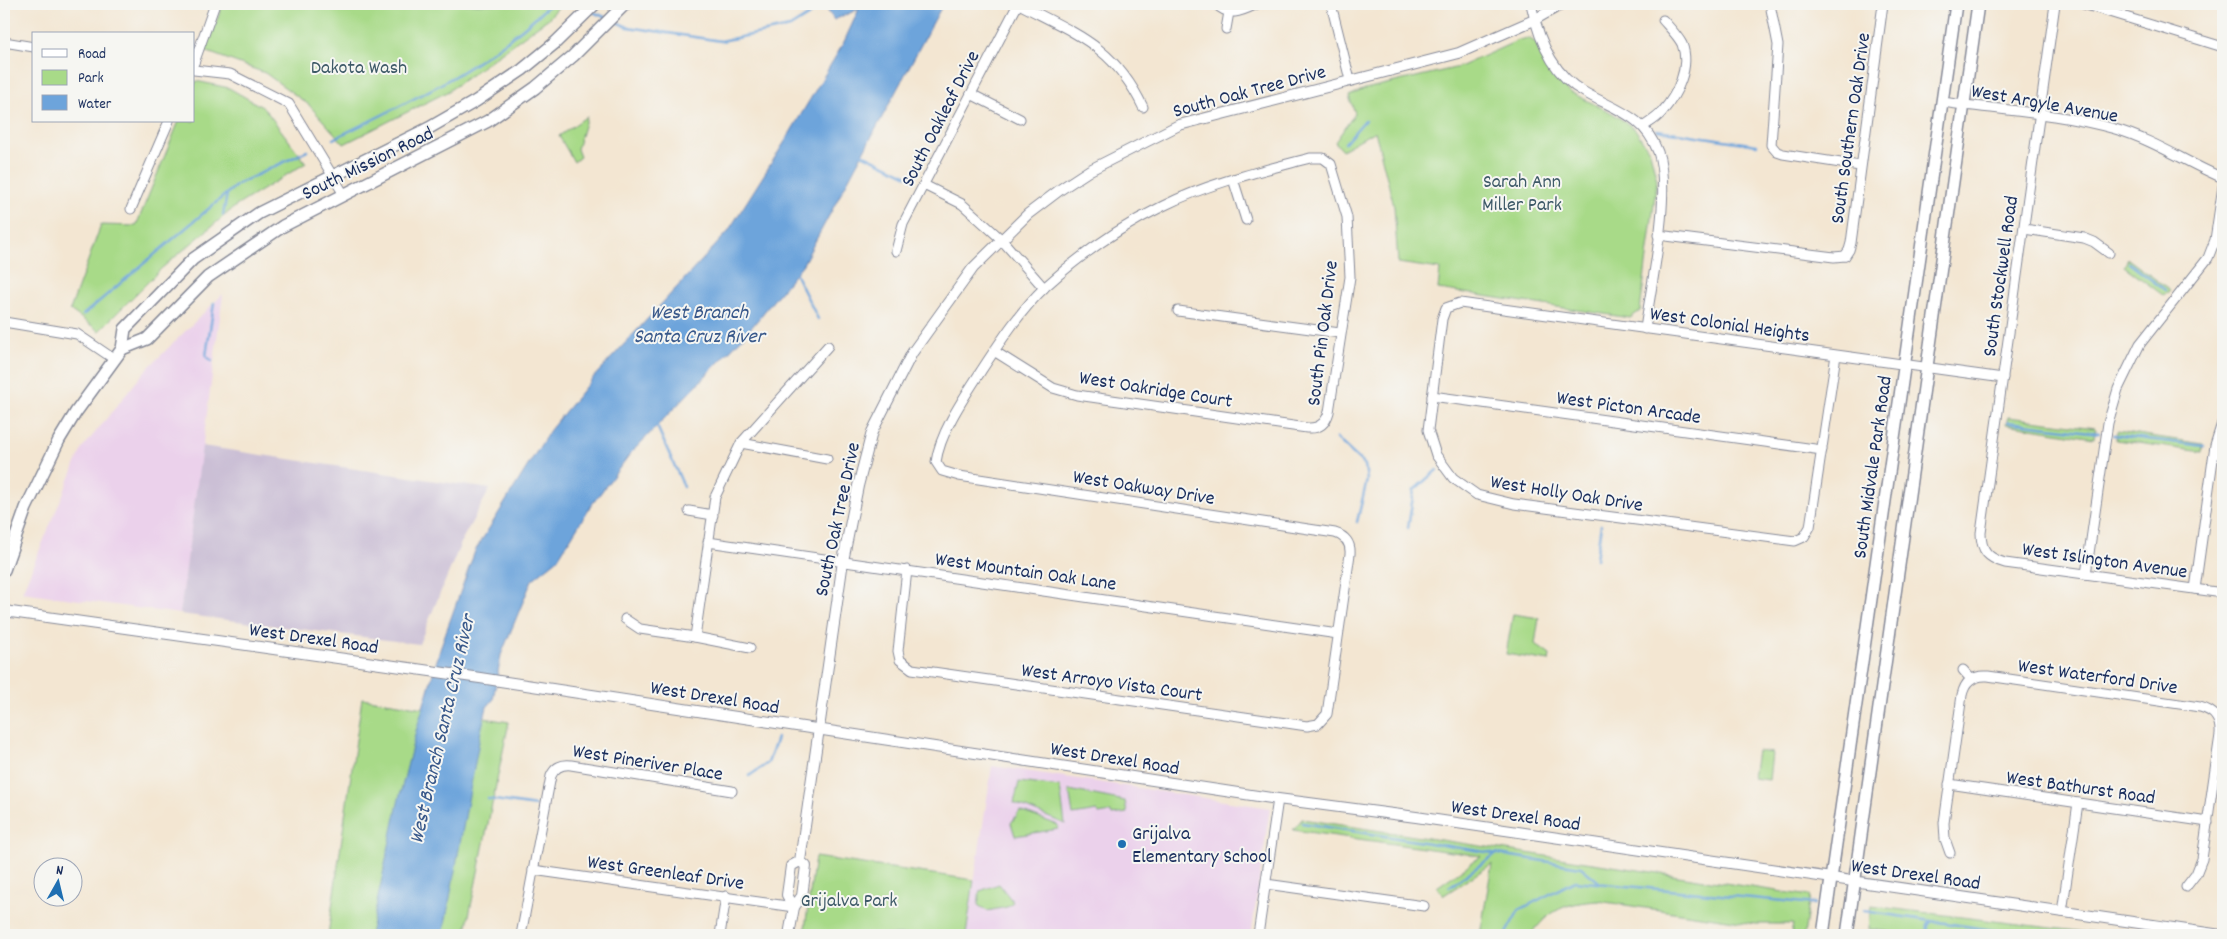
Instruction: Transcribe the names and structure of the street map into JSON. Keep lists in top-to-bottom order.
{
  "streets": {
    "main road": ["South Mission Road", "South Midvale Park Road"],
    "street": [
      "South Oak Tree Drive",
      "West Argyle Avenue",
      "South Oakleaf Drive",
      "South Southern Oak Drive",
      "South Stockwell Road",
      "West Colonial Heights",
      "South Pin Oak Drive",
      "West Oakridge Court",
      "West Picton Arcade",
      "West Oakway Drive",
      "West Holly Oak Drive",
      "West Islington Avenue",
      "West Mountain Oak Lane",
      "West Drexel Road",
      "West Waterford Drive",
      "West Arroyo Vista Court",
      "West Pineriver Place",
      "West Bathurst Road",
      "West Greenleaf Drive"
    ]
  },
  "crossings": [
    ["South Oak Tree Drive", "West Mountain Oak Lane"],
    ["South Oak Tree Drive", "West Drexel Road"],
    ["South Oak Tree Drive", "West Greenleaf Drive"],
    ["West Argyle Avenue", "South Stockwell Road"],
    ["West Argyle Avenue", "South Midvale Park Road"],
    ["South Stockwell Road", "West Colonial Heights"],
    ["South Stockwell Road", "West Islington Avenue"],
    ["West Colonial Heights", "South Midvale Park Road"],
    ["West Colonial Heights", "West Holly Oak Drive"],
    ["South Pin Oak Drive", "West Oakridge Court"],
    ["West Oakridge Court", "West Oakway Drive"],
    ["West Picton Arcade", "West Holly Oak Drive"],
    ["South Midvale Park Road", "West Drexel Road"],
    ["West Oakway Drive", "West Mountain Oak Lane"],
    ["West Oakway Drive", "West Arroyo Vista Court"],
    ["West Mountain Oak Lane", "West Arroyo Vista Court"],
    ["West Pineriver Place", "West Greenleaf Drive"]
  ],
  "water": ["West Branch Santa Cruz River"],
  "parks": ["Dakota Wash", "Sarah Ann Miller Park", "Grijalva Park"],
  "places": ["Grijalva Elementary School"],
  "legend": ["Road", "Park", "Water"],
  "north": "top"
}
